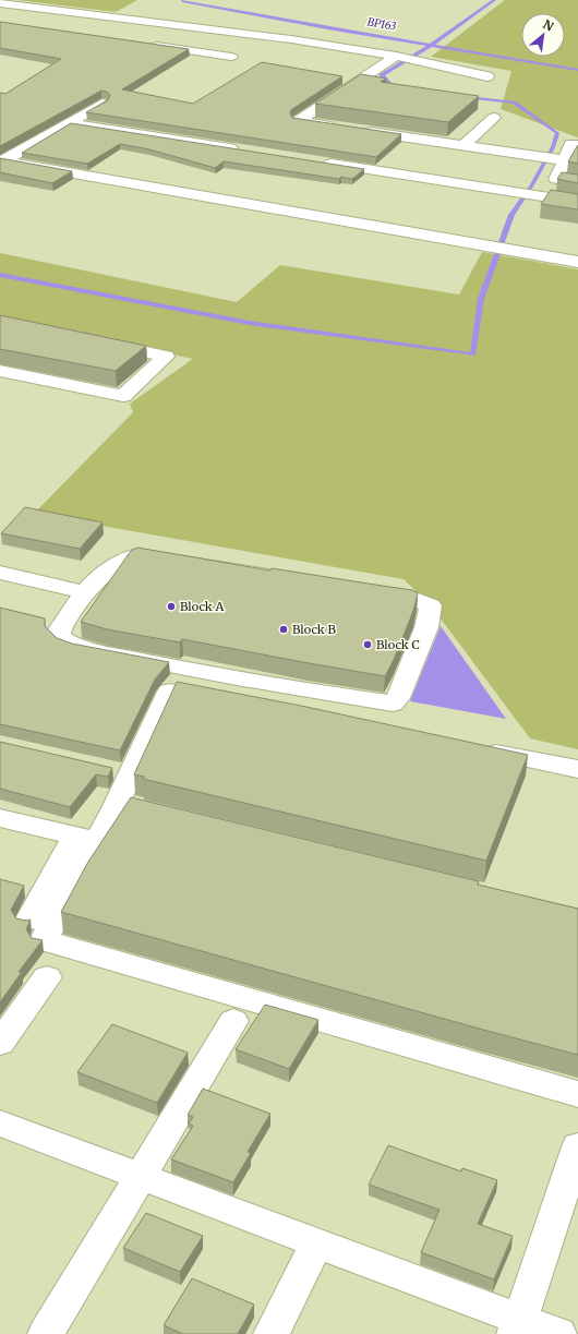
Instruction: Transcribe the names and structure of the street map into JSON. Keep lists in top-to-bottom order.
{
  "water": ["BP163"],
  "places": ["Block A", "Block B", "Block C"],
  "north": "top right"
}
